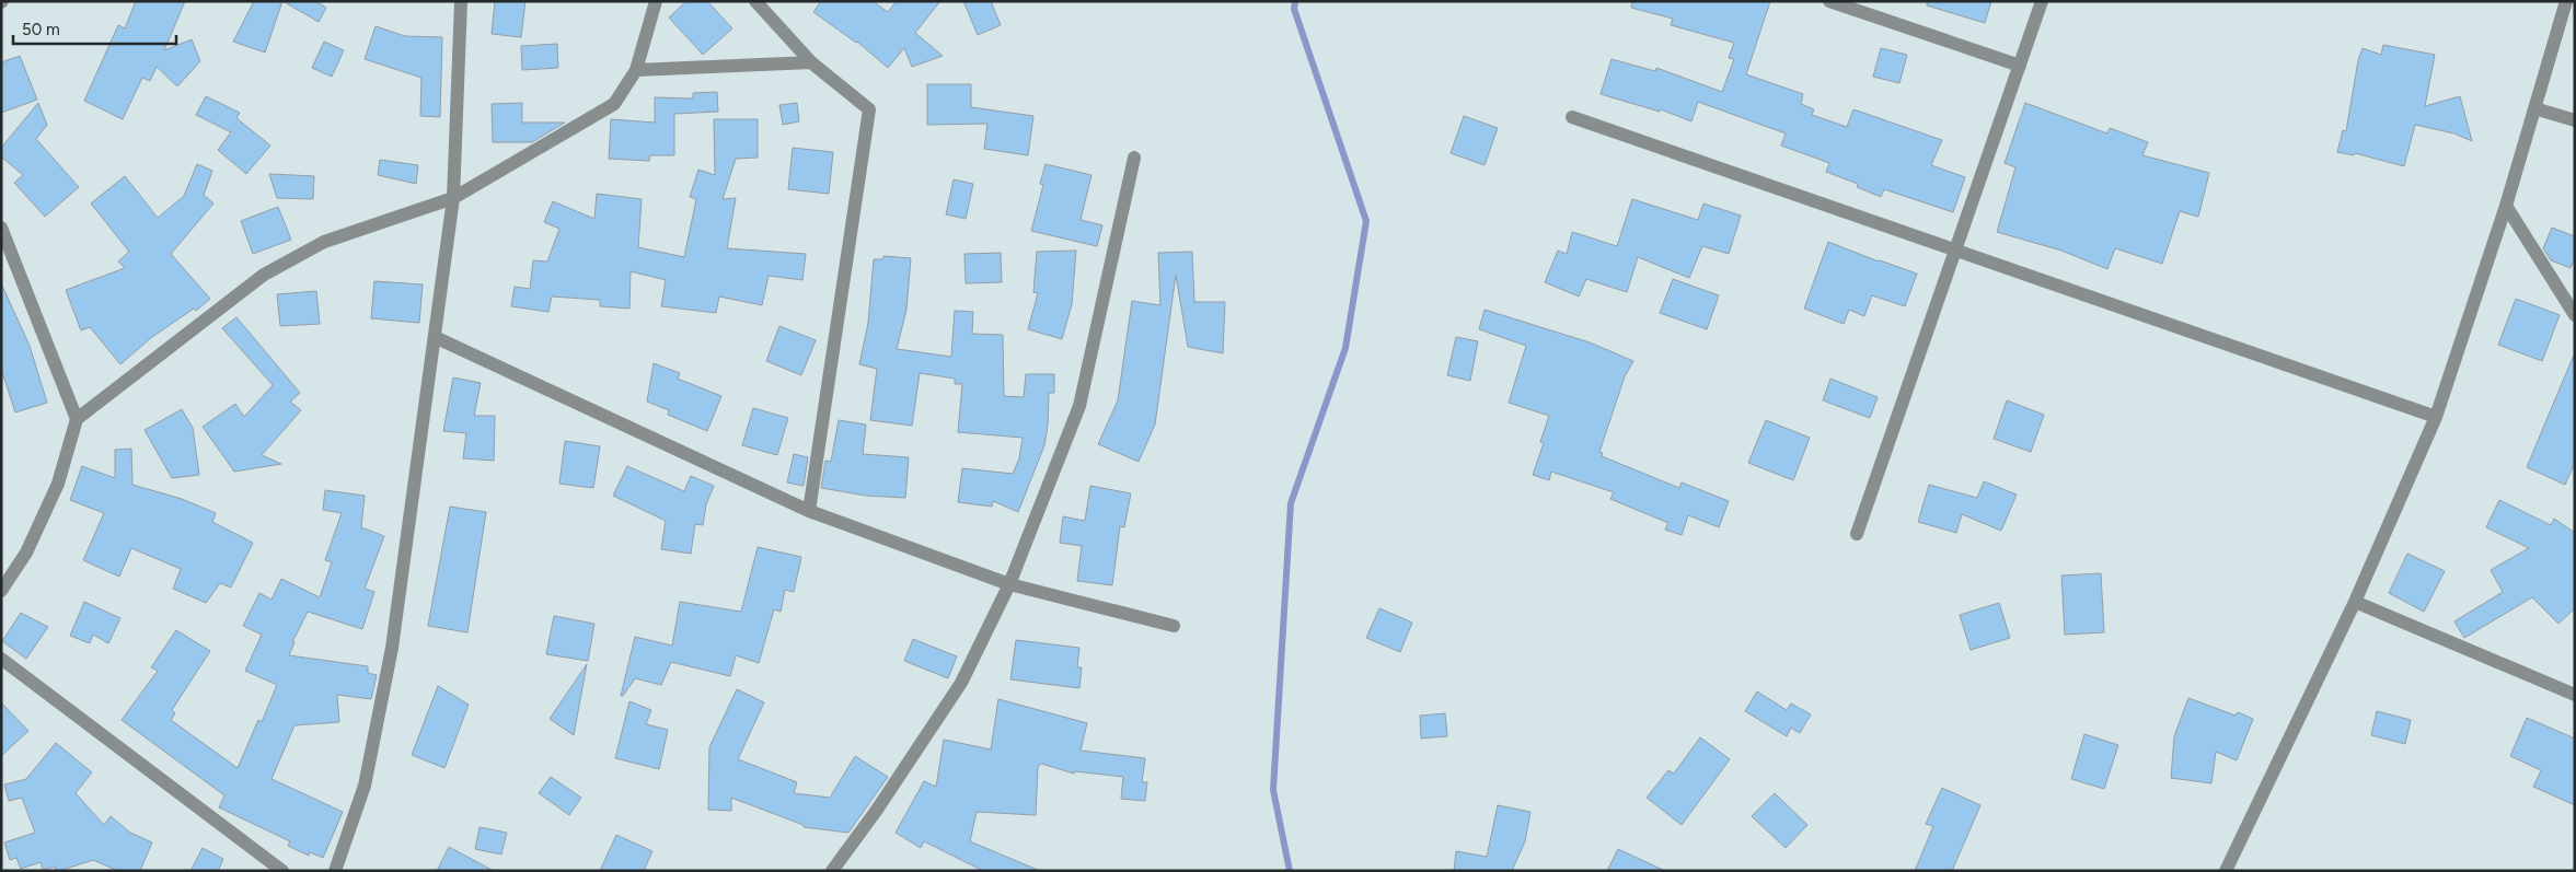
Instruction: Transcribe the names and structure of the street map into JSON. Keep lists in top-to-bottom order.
{
  "scale_bar": "50 m"
}
